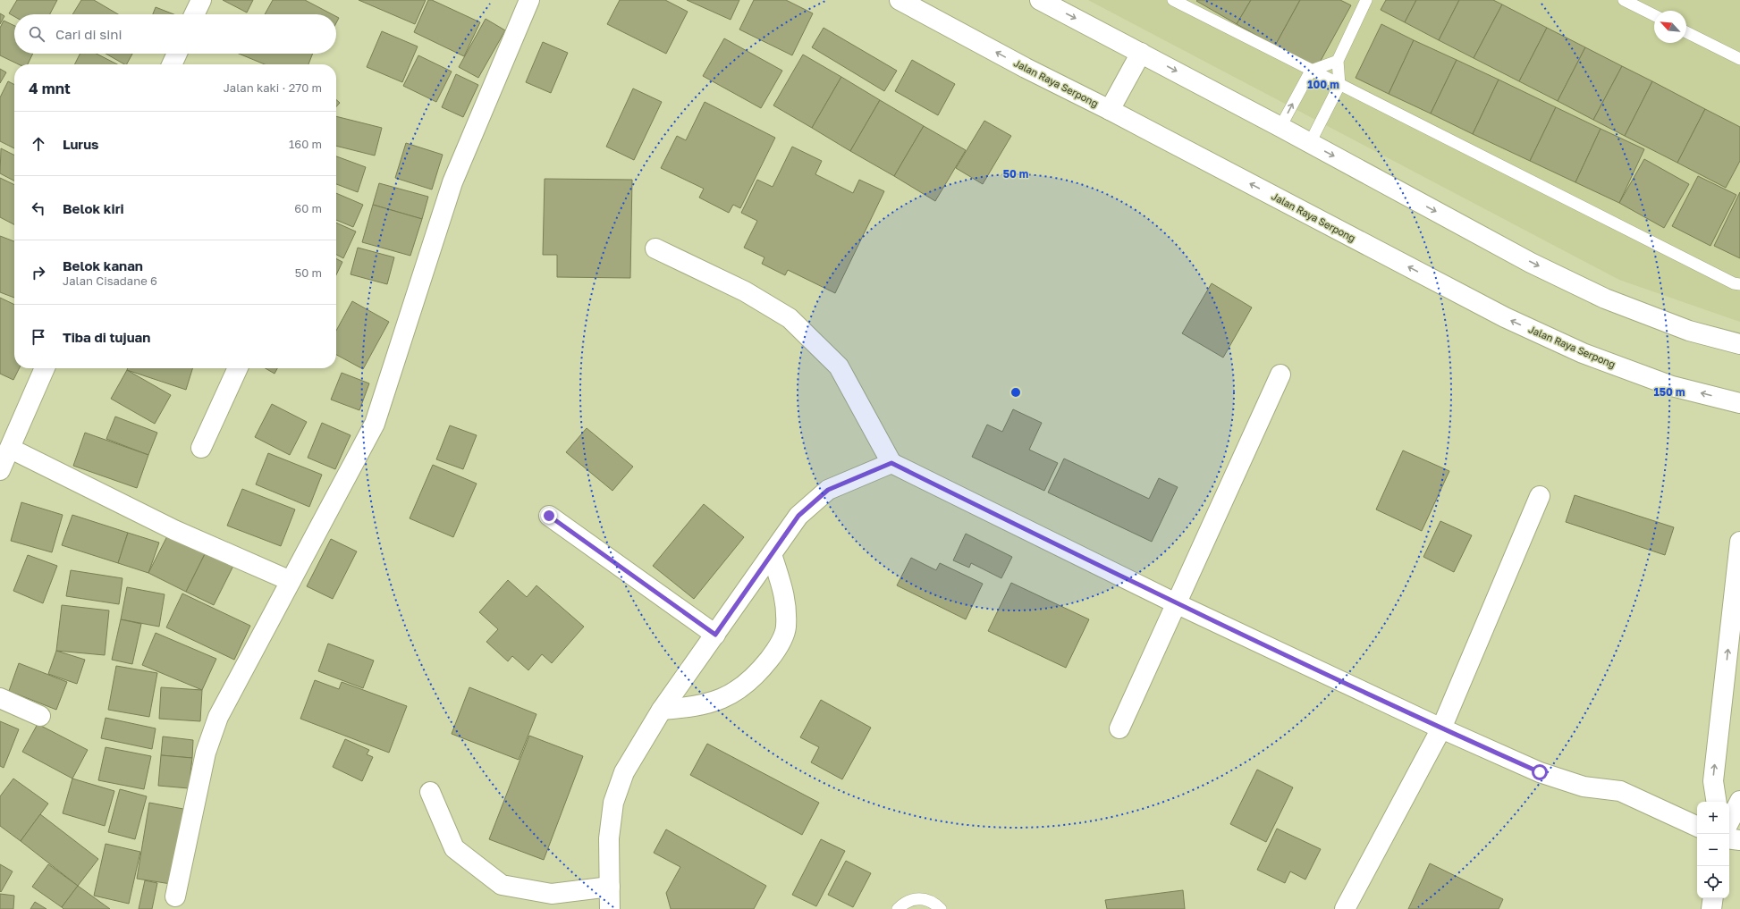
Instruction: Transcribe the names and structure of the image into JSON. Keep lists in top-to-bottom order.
{
  "streets": {
    "street": ["Jalan Raya Serpong"]
  },
  "north": "top left",
  "page": {
    "search": "Cari di sini",
    "heading": ["4 mnt", "Jalan kaki · 270 m"],
    "list": [
      ["Lurus", "160 m"],
      ["Belok kiri", "60 m"],
      ["Belok kanan", "Jalan Cisadane 6", "50 m"],
      "Tiba di tujuan"
    ],
    "map_buttons": ["+", "−"]
  },
  "rings": ["100 m", "50 m", "150 m"]
}
